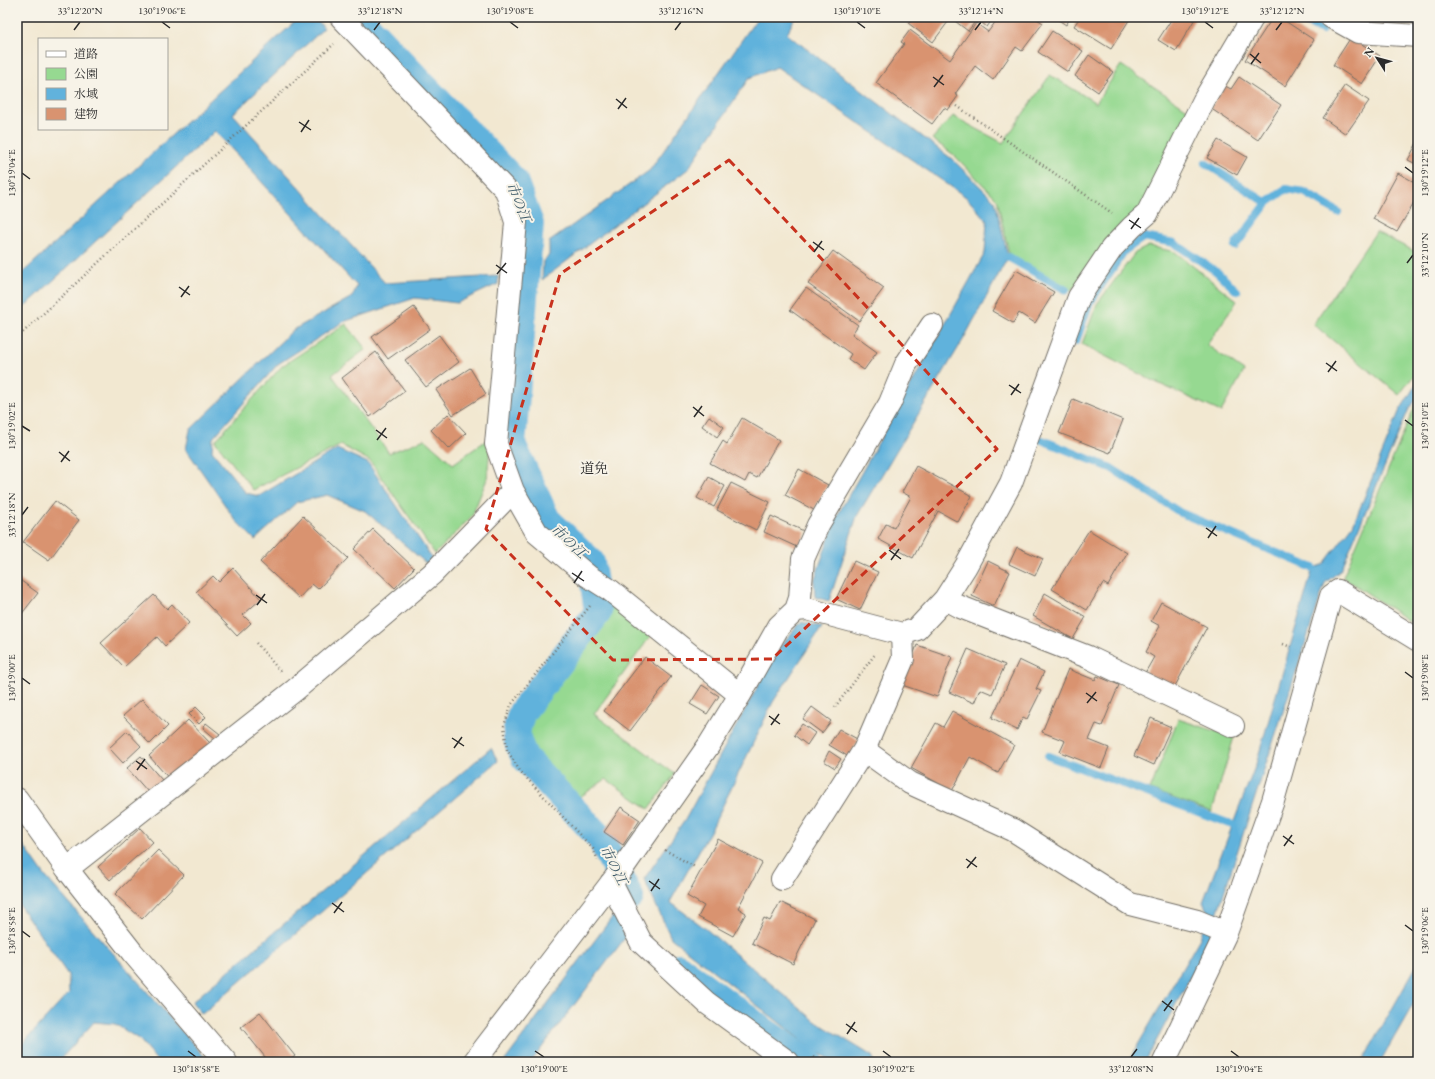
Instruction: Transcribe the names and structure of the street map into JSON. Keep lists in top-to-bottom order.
{
  "districts": ["道免"],
  "water": ["市の江"],
  "legend": [
    "道路",
    "公園",
    "水域",
    "建物"
  ],
  "north": "top left",
  "coordinates": [
    "33°12'20\"N",
    "130°19'06\"E",
    "33°12'18\"N",
    "130°19'08\"E",
    "33°12'16\"N",
    "130°19'10\"E",
    "33°12'14\"N",
    "130°19'12\"E",
    "33°12'12\"N",
    "130°19'04\"E",
    "33°12'10\"N",
    "130°19'02\"E",
    "130°19'00\"E",
    "130°18'58\"E",
    "33°12'08\"N"
  ]
}
